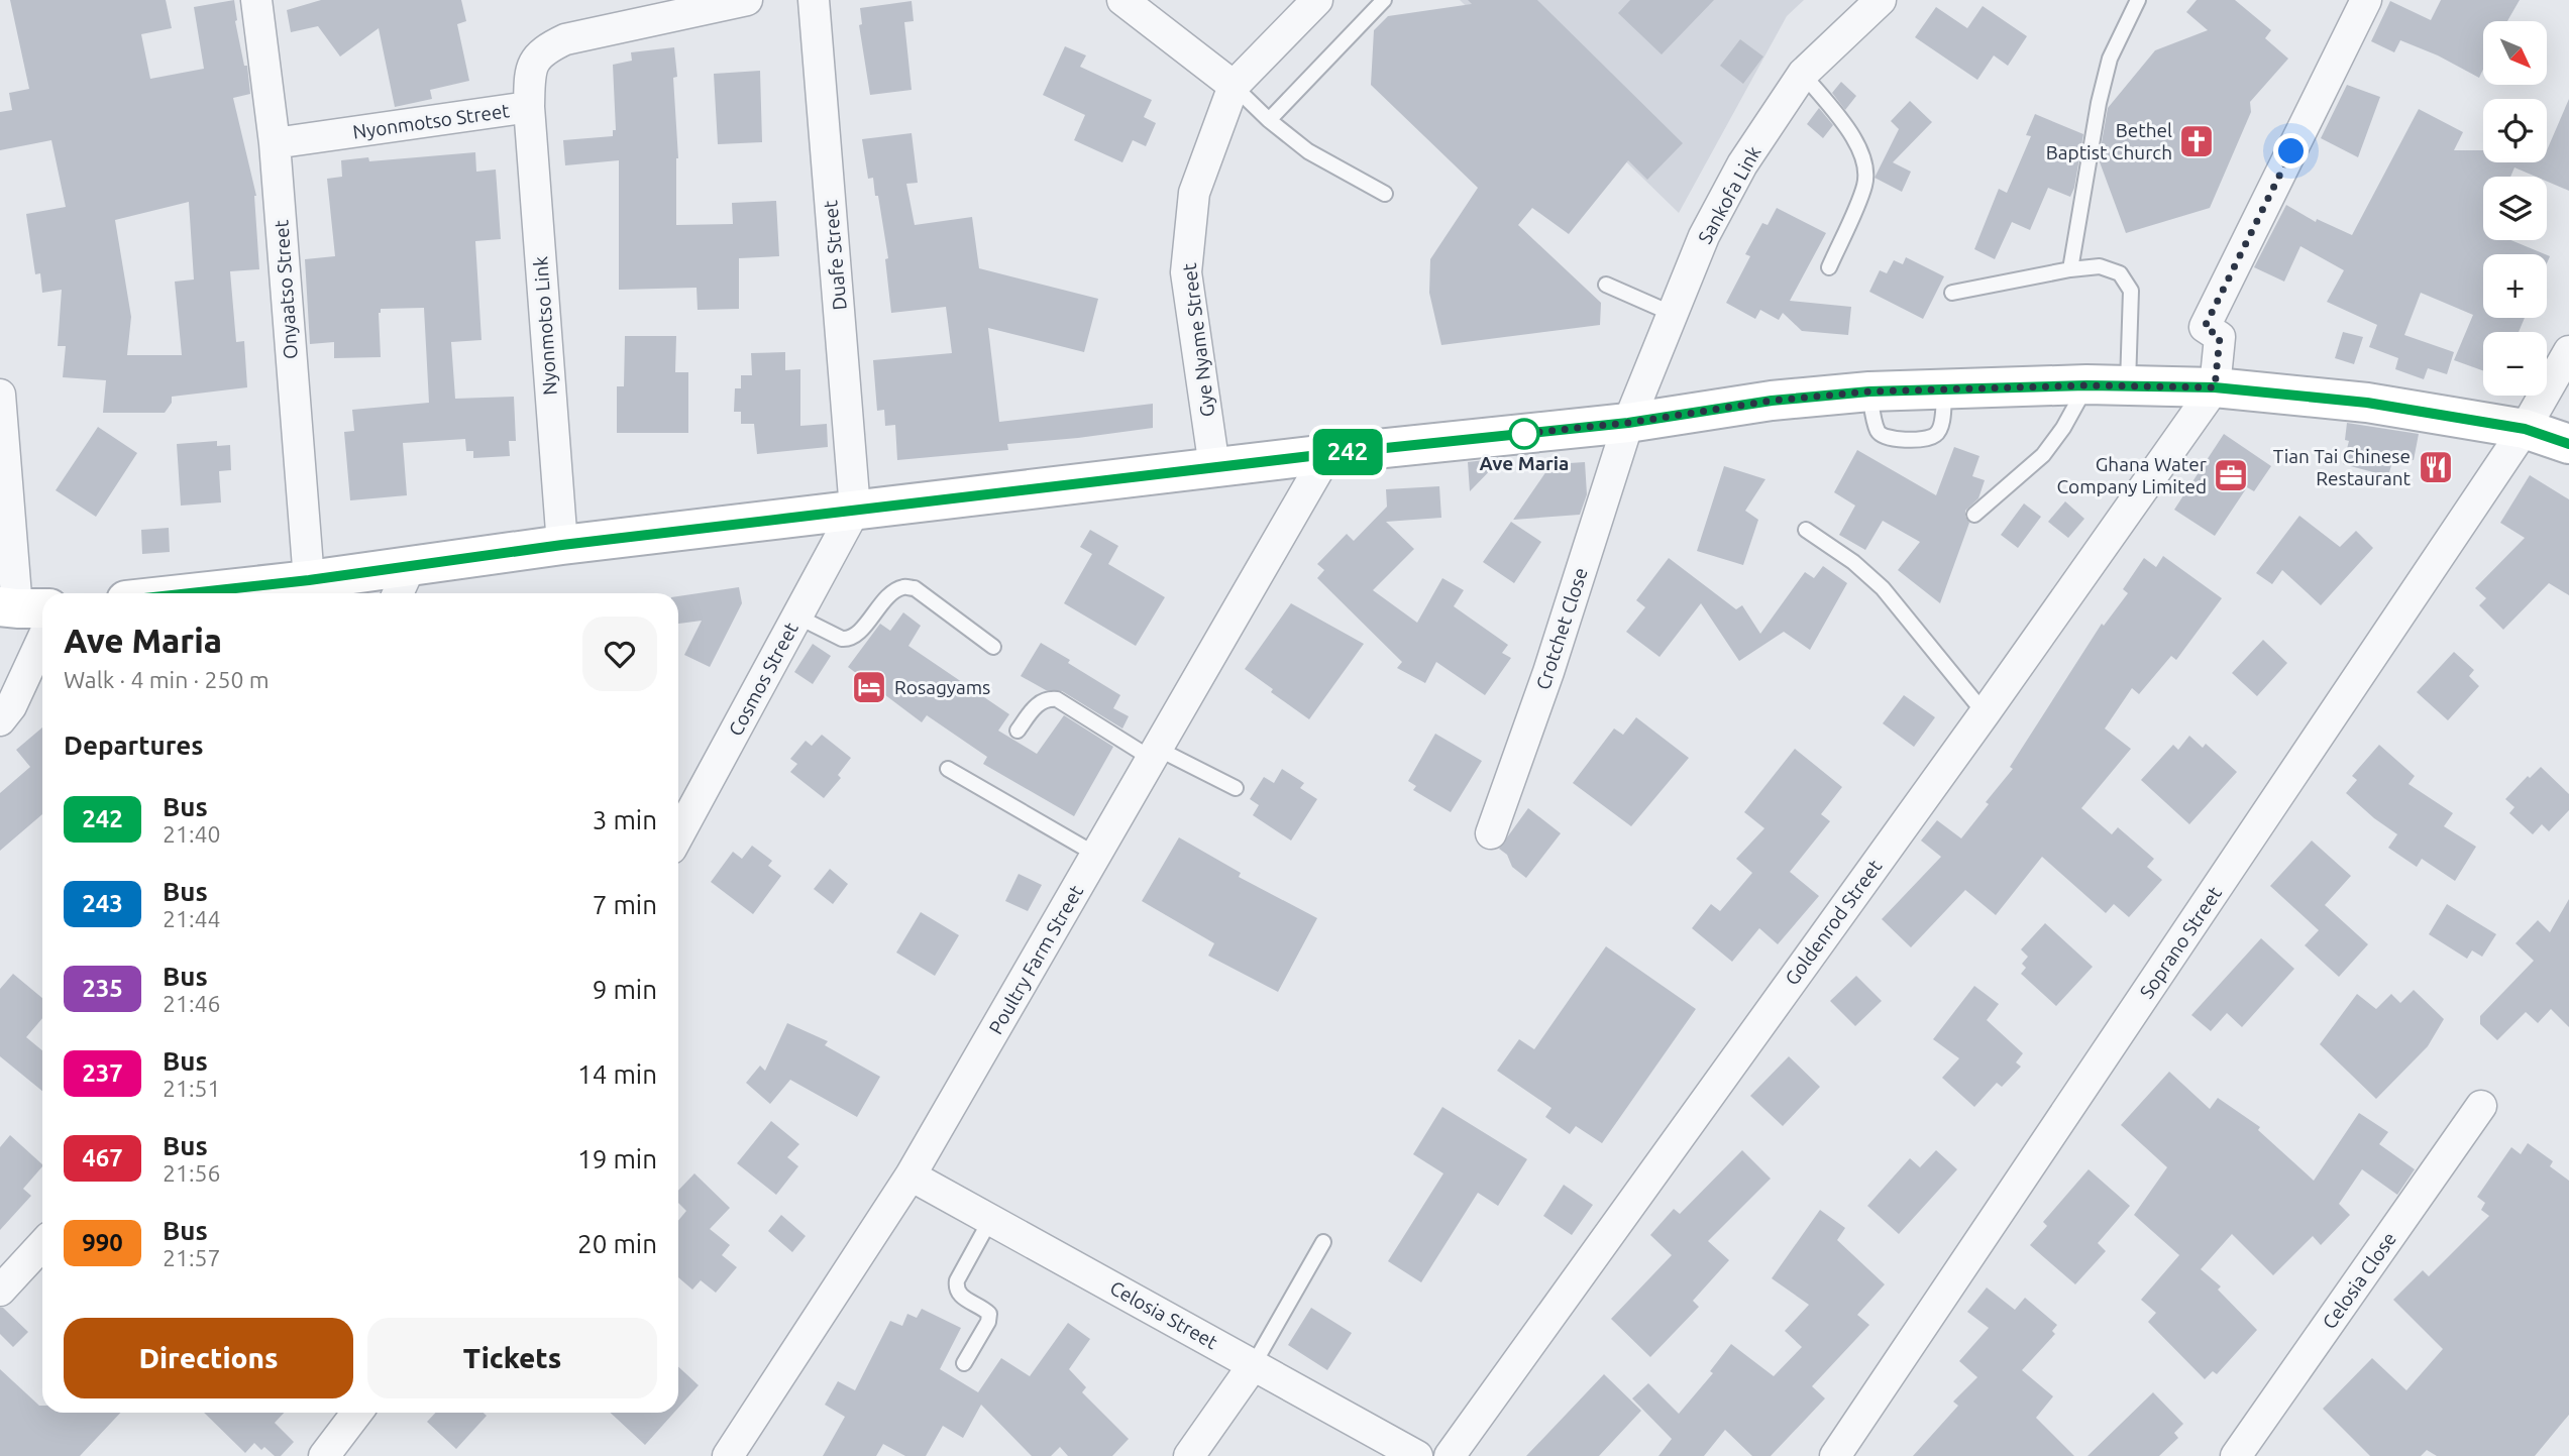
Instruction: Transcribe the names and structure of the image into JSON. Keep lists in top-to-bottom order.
{
  "streets": {
    "street": [
      "Nyonmotso Street",
      "Sankofa Link",
      "Duafe Street",
      "Onyaatso Street",
      "Nyonmotso Link",
      "Gye Nyame Street",
      "Crotchet Close",
      "Cosmos Street",
      "Goldenrod Street",
      "Soprano Street",
      "Poultry Farm Street",
      "Celosia Close",
      "Celosia Street"
    ]
  },
  "crossings": [
    ["Nyonmotso Street", "Onyaatso Street"],
    ["Nyonmotso Street", "Nyonmotso Link"],
    ["Sankofa Link", "Crotchet Close"],
    ["Duafe Street", "Cosmos Street"],
    ["Poultry Farm Street", "Celosia Street"]
  ],
  "places": {
    "church": ["Bethel Baptist Church"],
    "other": ["Ave Maria"],
    "restaurant": ["Tian Tai Chinese Restaurant"],
    "office": ["Ghana Water Company Limited"],
    "hotel": ["Rosagyams"]
  },
  "lines": ["bus line 242"],
  "north": "bottom right",
  "page": {
    "on_map": "242",
    "map_buttons": ["+", "−"],
    "heading": [
      ["Ave Maria", "Walk · 4 min · 250 m"],
      "Departures"
    ],
    "list": [
      {
        "mark": "242",
        "name": "Bus",
        "note": "21:40",
        "value": "3 min"
      },
      {
        "mark": "243",
        "name": "Bus",
        "note": "21:44",
        "value": "7 min"
      },
      {
        "mark": "235",
        "name": "Bus",
        "note": "21:46",
        "value": "9 min"
      },
      {
        "mark": "237",
        "name": "Bus",
        "note": "21:51",
        "value": "14 min"
      },
      {
        "mark": "467",
        "name": "Bus",
        "note": "21:56",
        "value": "19 min"
      },
      {
        "mark": "990",
        "name": "Bus",
        "note": "21:57",
        "value": "20 min"
      }
    ],
    "buttons": ["Directions", "Tickets"]
  }
}
